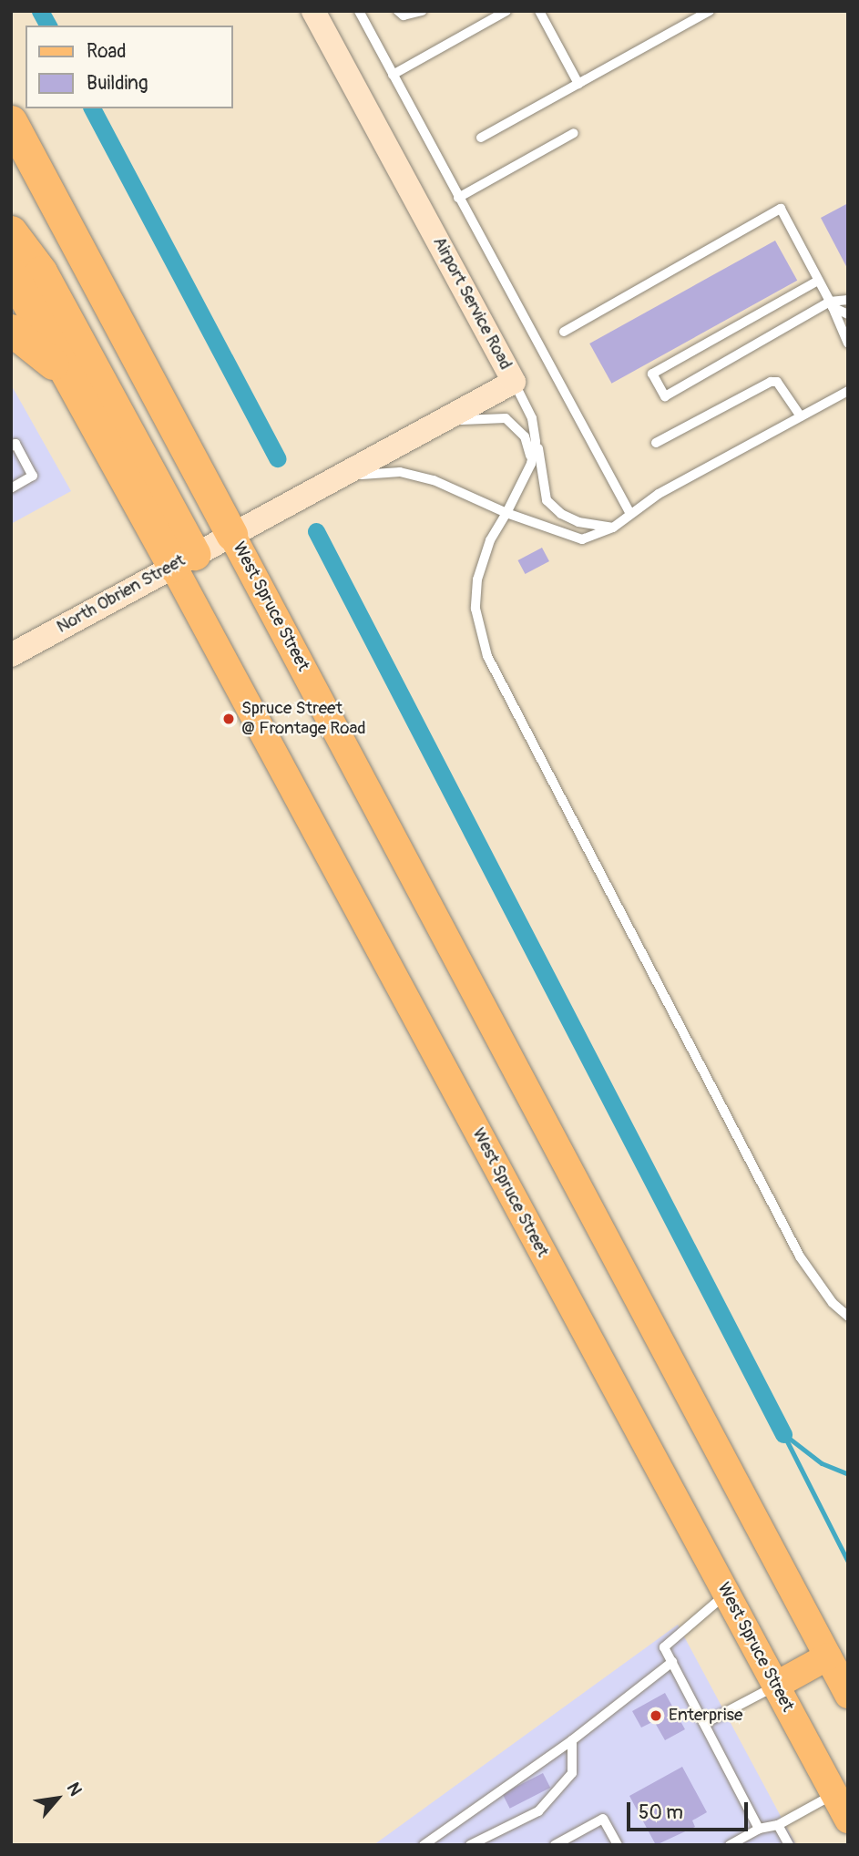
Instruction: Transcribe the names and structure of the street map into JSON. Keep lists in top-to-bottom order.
{
  "streets": {
    "main road": ["West Spruce Street"],
    "street": ["Airport Service Road", "North Obrien Street"]
  },
  "crossings": [
    ["Airport Service Road", "North Obrien Street"],
    ["Airport Service Road", "West Spruce Street"],
    ["North Obrien Street", "West Spruce Street"]
  ],
  "places": ["Spruce Street @ Frontage Road", "Enterprise"],
  "legend": ["Road", "Building"],
  "scale_bar": "50 m",
  "north": "top right"
}
